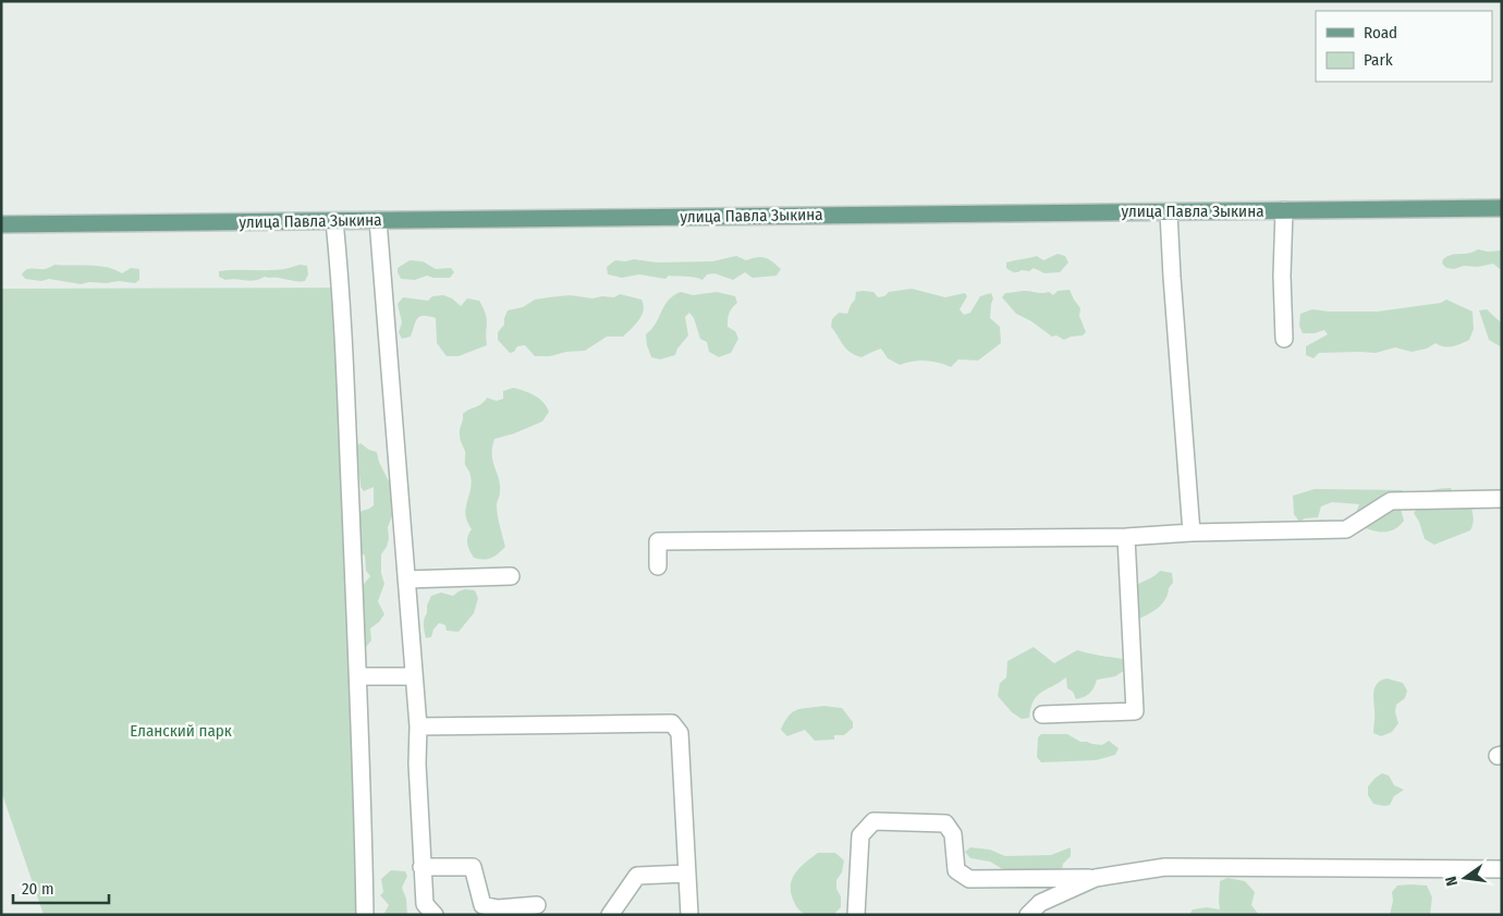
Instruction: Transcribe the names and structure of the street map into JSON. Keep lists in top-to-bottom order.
{
  "streets": {
    "main road": ["улица Павла Зыкина"]
  },
  "parks": ["Еланский парк"],
  "legend": ["Road", "Park"],
  "scale_bar": "20 m",
  "north": "left"
}
